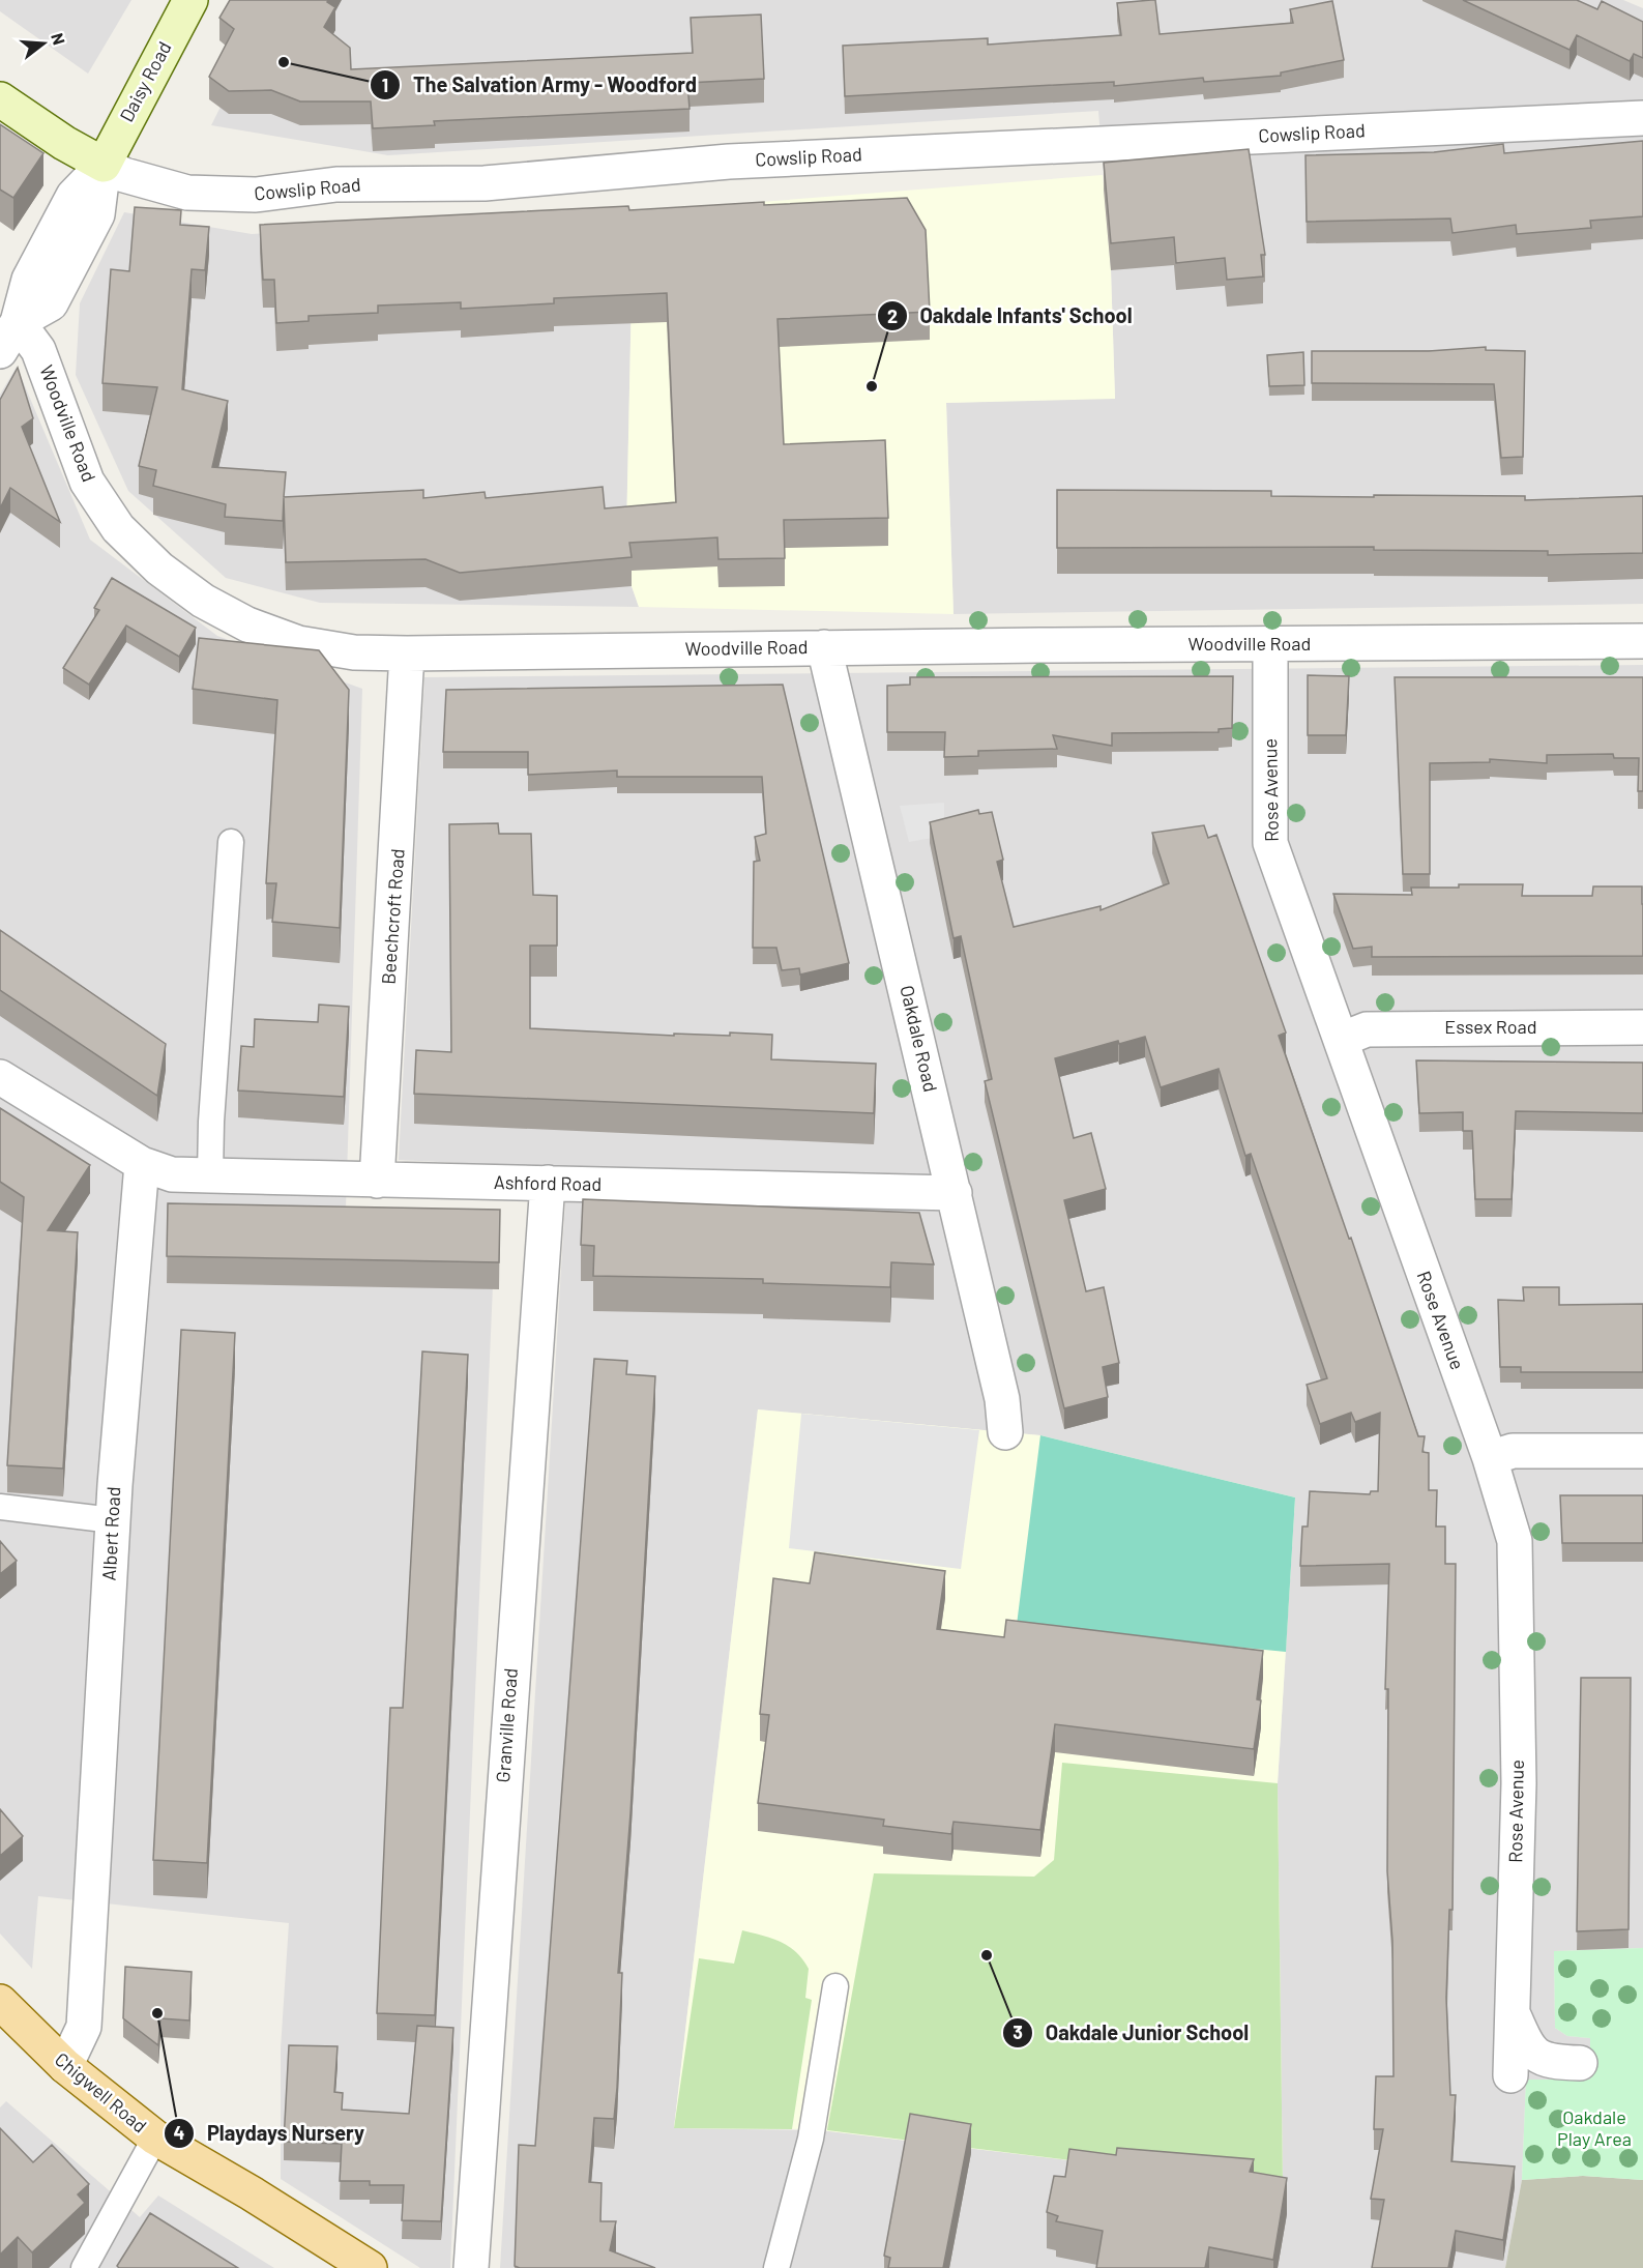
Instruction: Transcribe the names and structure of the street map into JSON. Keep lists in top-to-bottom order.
{
  "streets": {
    "main road": ["Daisy Road", "Cowslip Road", "Chigwell Road"],
    "street": [
      "Woodville Road",
      "Rose Avenue",
      "Beechcroft Road",
      "Essex Road",
      "Oakdale Road",
      "Ashford Road",
      "Albert Road",
      "Granville Road"
    ]
  },
  "crossings": [
    ["Daisy Road", "Cowslip Road"],
    ["Woodville Road", "Rose Avenue"],
    ["Woodville Road", "Beechcroft Road"],
    ["Woodville Road", "Oakdale Road"],
    ["Rose Avenue", "Essex Road"],
    ["Beechcroft Road", "Ashford Road"],
    ["Oakdale Road", "Ashford Road"],
    ["Ashford Road", "Albert Road"],
    ["Ashford Road", "Granville Road"],
    ["Albert Road", "Chigwell Road"]
  ],
  "parks": ["Oakdale Play Area"],
  "places": [
    "The Salvation Army - Woodford",
    "Oakdale Infants' School",
    "Oakdale Junior School",
    "Playdays Nursery"
  ],
  "north": "right"
}
